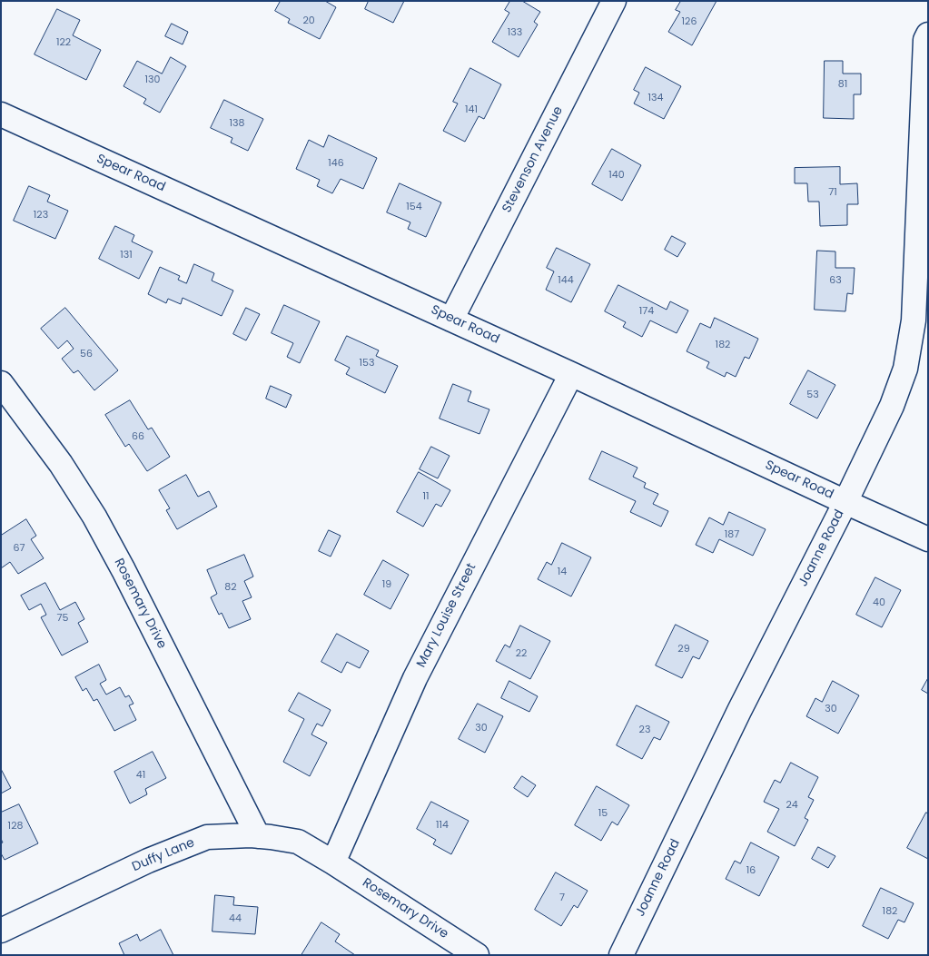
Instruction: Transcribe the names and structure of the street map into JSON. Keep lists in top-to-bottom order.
{
  "streets": {
    "street": [
      "Stevenson Avenue",
      "Spear Road",
      "Joanne Road",
      "Rosemary Drive",
      "Mary Louise Street",
      "Duffy Lane"
    ]
  },
  "crossings": [
    ["Stevenson Avenue", "Spear Road"],
    ["Spear Road", "Joanne Road"],
    ["Spear Road", "Mary Louise Street"],
    ["Rosemary Drive", "Mary Louise Street"],
    ["Rosemary Drive", "Duffy Lane"],
    ["Mary Louise Street", "Duffy Lane"]
  ],
  "house_numbers": [
    "20",
    "126",
    "133",
    "122",
    "130",
    "81",
    "134",
    "141",
    "138",
    "146",
    "140",
    "71",
    "154",
    "123",
    "131",
    "144",
    "63",
    "174",
    "182",
    "56",
    "153",
    "53",
    "66",
    "11",
    "187",
    "67",
    "14",
    "19",
    "82",
    "40",
    "75",
    "29",
    "22",
    "30",
    "30",
    "23",
    "41",
    "24",
    "15",
    "114",
    "128",
    "16",
    "7",
    "182",
    "44"
  ]
}
